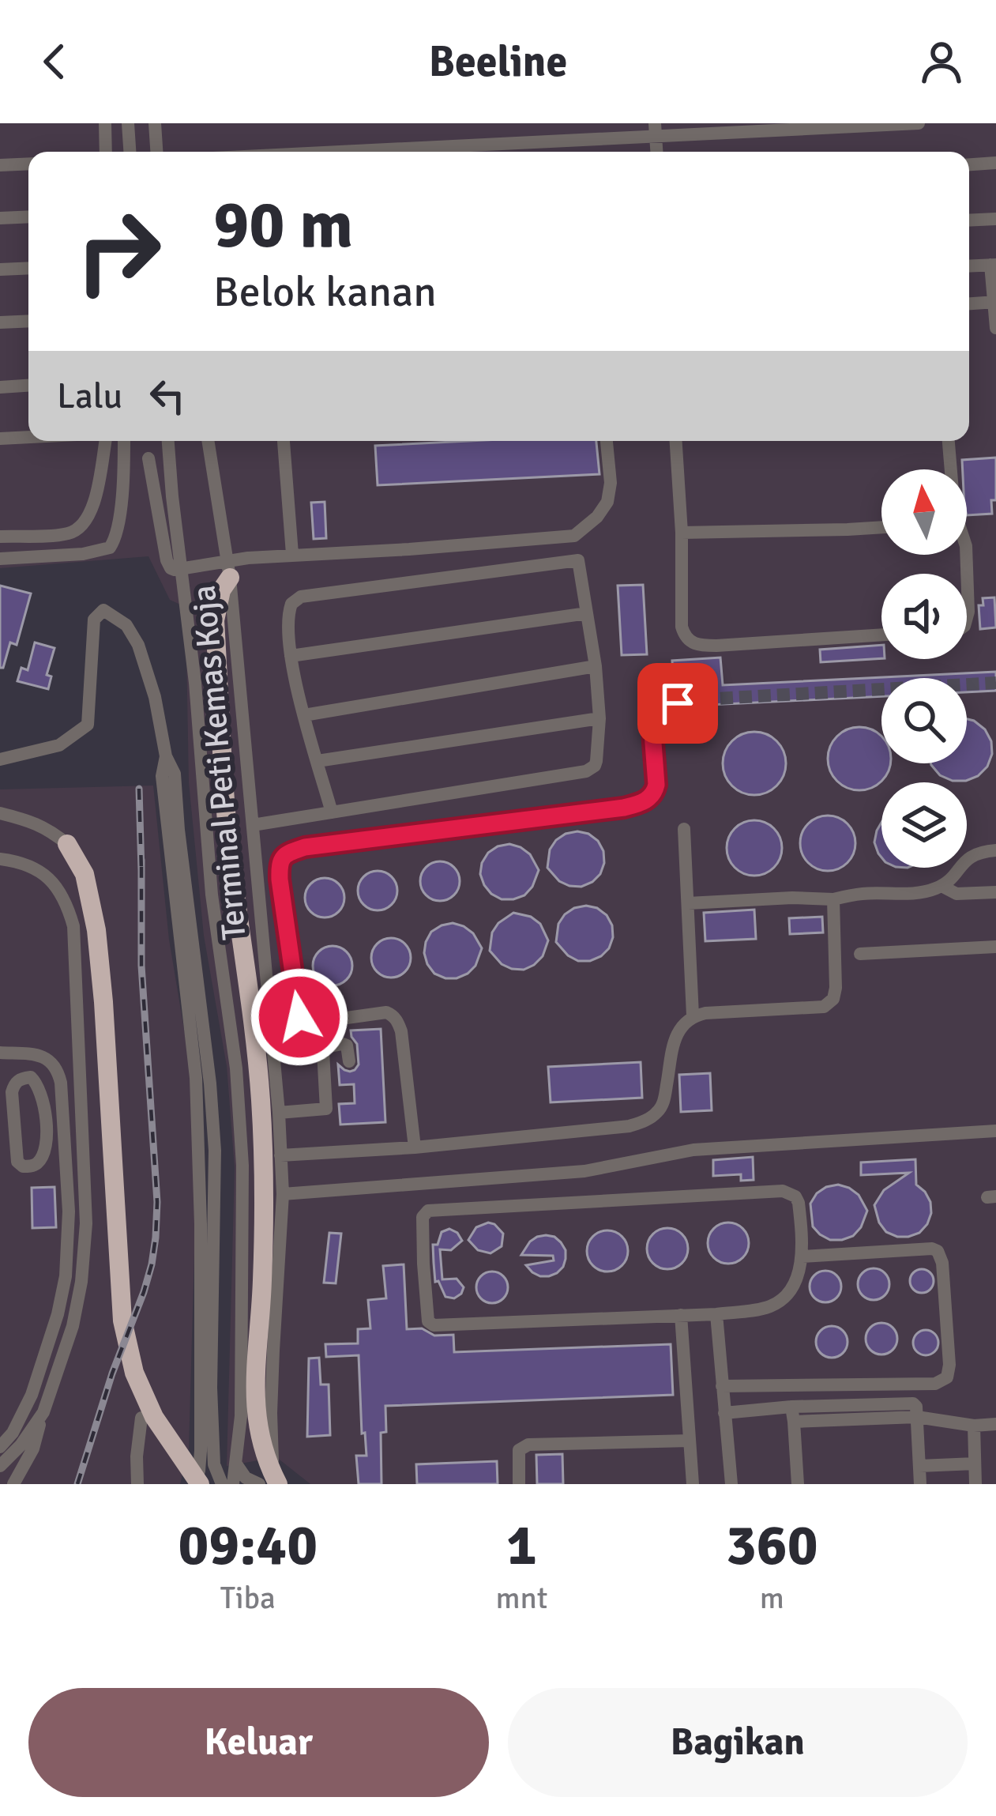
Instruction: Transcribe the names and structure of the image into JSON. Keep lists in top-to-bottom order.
{
  "streets": {
    "street": ["Terminal Peti Kemas Koja"]
  },
  "north": "top",
  "page": {
    "header": "Beeline",
    "turn": ["90 m", "Belok kanan"],
    "then": "Lalu",
    "eta": [
      "09:40",
      "Tiba",
      "1",
      "mnt",
      "360",
      "m"
    ],
    "buttons": ["Keluar", "Bagikan"]
  }
}
